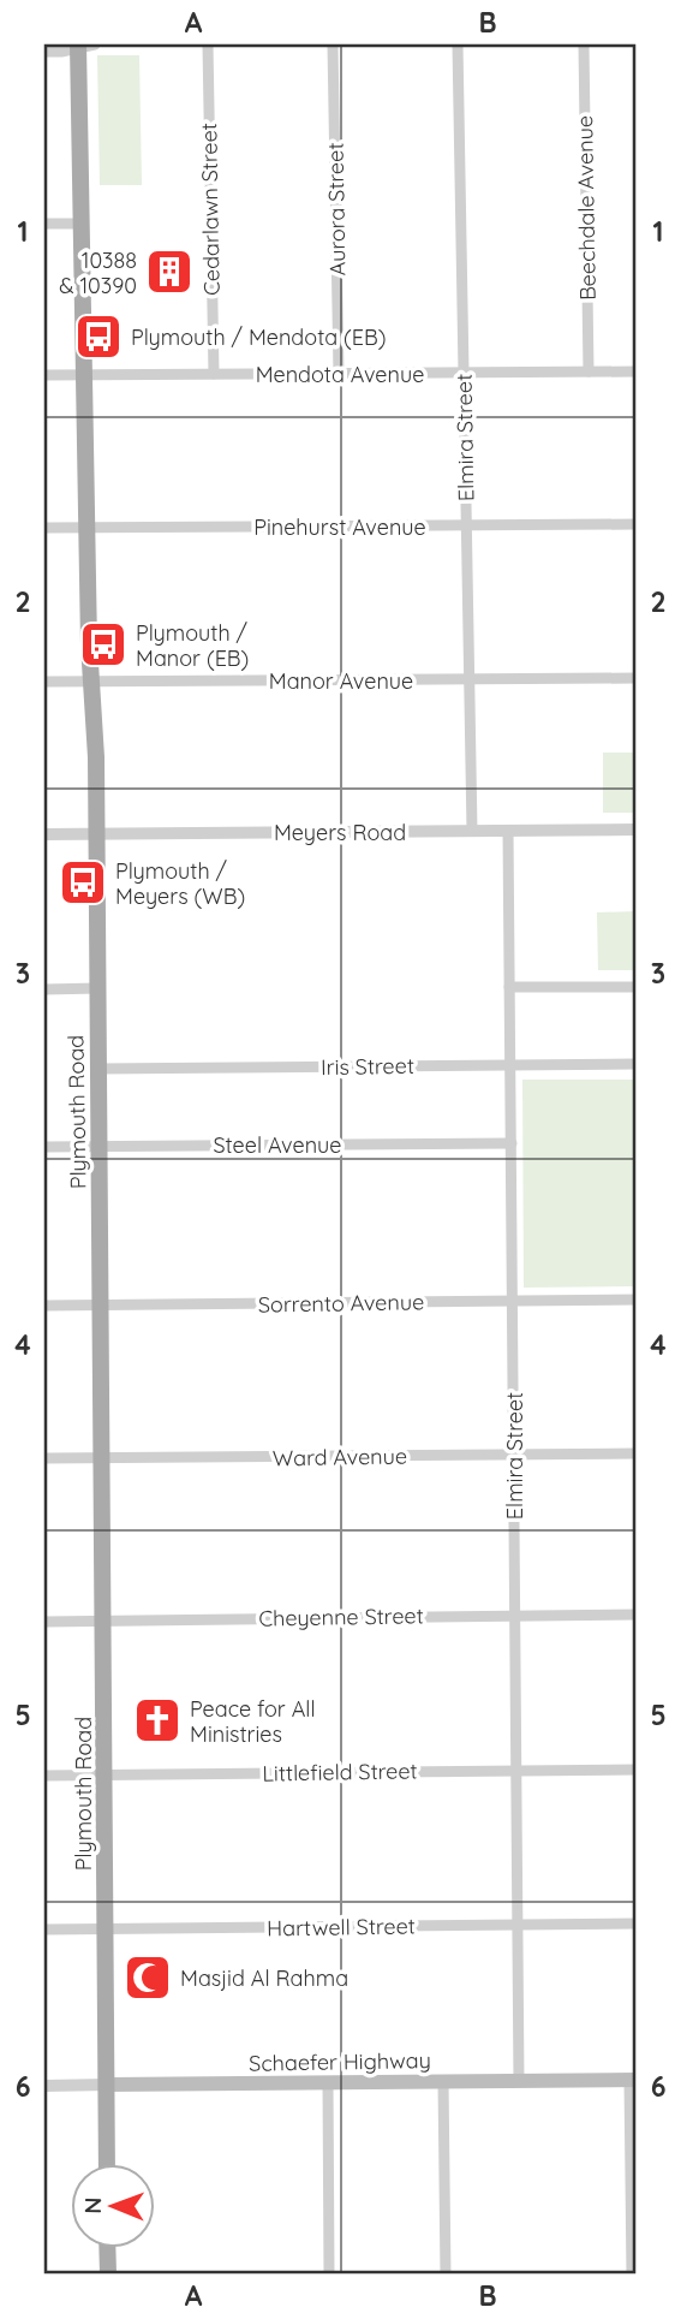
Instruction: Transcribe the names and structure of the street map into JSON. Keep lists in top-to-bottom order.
{
  "streets": {
    "main road": ["Plymouth Road", "Schaefer Highway"],
    "street": [
      "Beechdale Avenue",
      "Cedarlawn Street",
      "Aurora Street",
      "Mendota Avenue",
      "Elmira Street",
      "Pinehurst Avenue",
      "Manor Avenue",
      "Meyers Road",
      "Iris Street",
      "Steel Avenue",
      "Sorrento Avenue",
      "Ward Avenue",
      "Cheyenne Street",
      "Littlefield Street",
      "Hartwell Street"
    ]
  },
  "crossings": [
    ["Beechdale Avenue", "Mendota Avenue"],
    ["Cedarlawn Street", "Mendota Avenue"],
    ["Aurora Street", "Mendota Avenue"],
    ["Mendota Avenue", "Elmira Street"],
    ["Mendota Avenue", "Plymouth Road"],
    ["Elmira Street", "Pinehurst Avenue"],
    ["Elmira Street", "Manor Avenue"],
    ["Elmira Street", "Meyers Road"],
    ["Elmira Street", "Iris Street"],
    ["Elmira Street", "Steel Avenue"],
    ["Elmira Street", "Sorrento Avenue"],
    ["Elmira Street", "Ward Avenue"],
    ["Elmira Street", "Cheyenne Street"],
    ["Elmira Street", "Littlefield Street"],
    ["Elmira Street", "Hartwell Street"],
    ["Elmira Street", "Schaefer Highway"],
    ["Pinehurst Avenue", "Plymouth Road"],
    ["Manor Avenue", "Plymouth Road"],
    ["Meyers Road", "Plymouth Road"],
    ["Iris Street", "Plymouth Road"],
    ["Plymouth Road", "Steel Avenue"],
    ["Plymouth Road", "Sorrento Avenue"],
    ["Plymouth Road", "Ward Avenue"],
    ["Plymouth Road", "Cheyenne Street"],
    ["Plymouth Road", "Littlefield Street"],
    ["Plymouth Road", "Hartwell Street"],
    ["Plymouth Road", "Schaefer Highway"]
  ],
  "places": {
    "building": ["10388 & 10390"],
    "bus stop": ["Plymouth / Mendota (EB)", "Plymouth / Manor (EB)", "Plymouth / Meyers (WB)"],
    "church": ["Peace for All Ministries"],
    "mosque": ["Masjid Al Rahma"]
  },
  "north": "left",
  "grid": {
    "columns": ["A", "B"],
    "rows": [
      "1",
      "2",
      "3",
      "4",
      "5",
      "6"
    ]
  }
}
